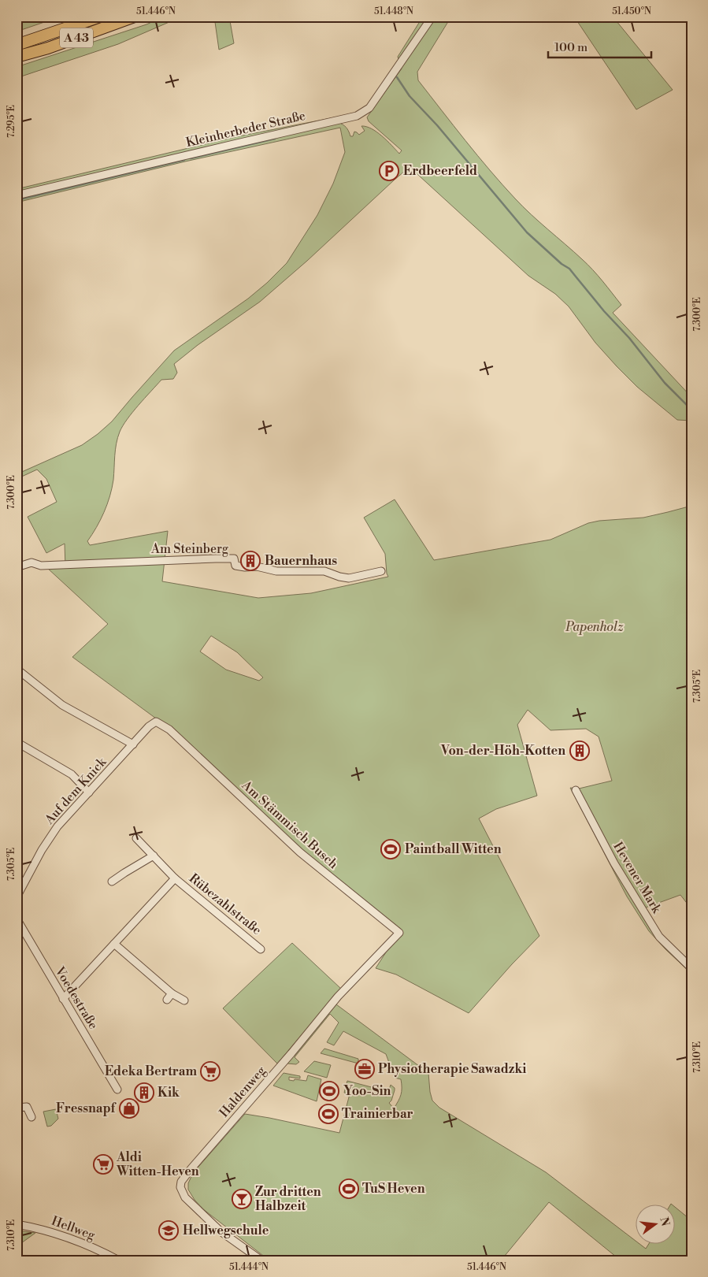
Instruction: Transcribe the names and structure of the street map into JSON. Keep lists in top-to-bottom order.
{
  "streets": {
    "highway": ["A 43"],
    "street": [
      "Kleinherbeder Straße",
      "Am Steinberg",
      "Auf dem Knick",
      "Am Stämmisch Busch",
      "Hevener Mark",
      "Rübezahlstraße",
      "Voedestraße",
      "Haldenweg",
      "Hellweg"
    ]
  },
  "crossings": [
    ["Auf dem Knick", "Am Stämmisch Busch"],
    ["Am Stämmisch Busch", "Haldenweg"],
    ["Rübezahlstraße", "Voedestraße"]
  ],
  "parks": ["Papenholz"],
  "places": {
    "parking": ["Erdbeerfeld"],
    "building": ["Bauernhaus", "Von-der-Höh-Kotten", "Kik"],
    "sports": [
      "Paintball Witten",
      "Yoo-Sin",
      "Trainierbar",
      "TuS Heven"
    ],
    "office": ["Physiotherapie Sawadzki"],
    "supermarket": ["Edeka Bertram", "Aldi Witten-Heven"],
    "shop": ["Fressnapf"],
    "bar": ["Zur dritten Halbzeit"],
    "school or university": ["Hellwegschule"]
  },
  "scale_bar": "100 m",
  "north": "right",
  "coordinates": [
    "51.446°N",
    "51.448°N",
    "51.450°N",
    "7.295°E",
    "7.300°E",
    "7.305°E",
    "7.310°E",
    "51.444°N"
  ]
}
